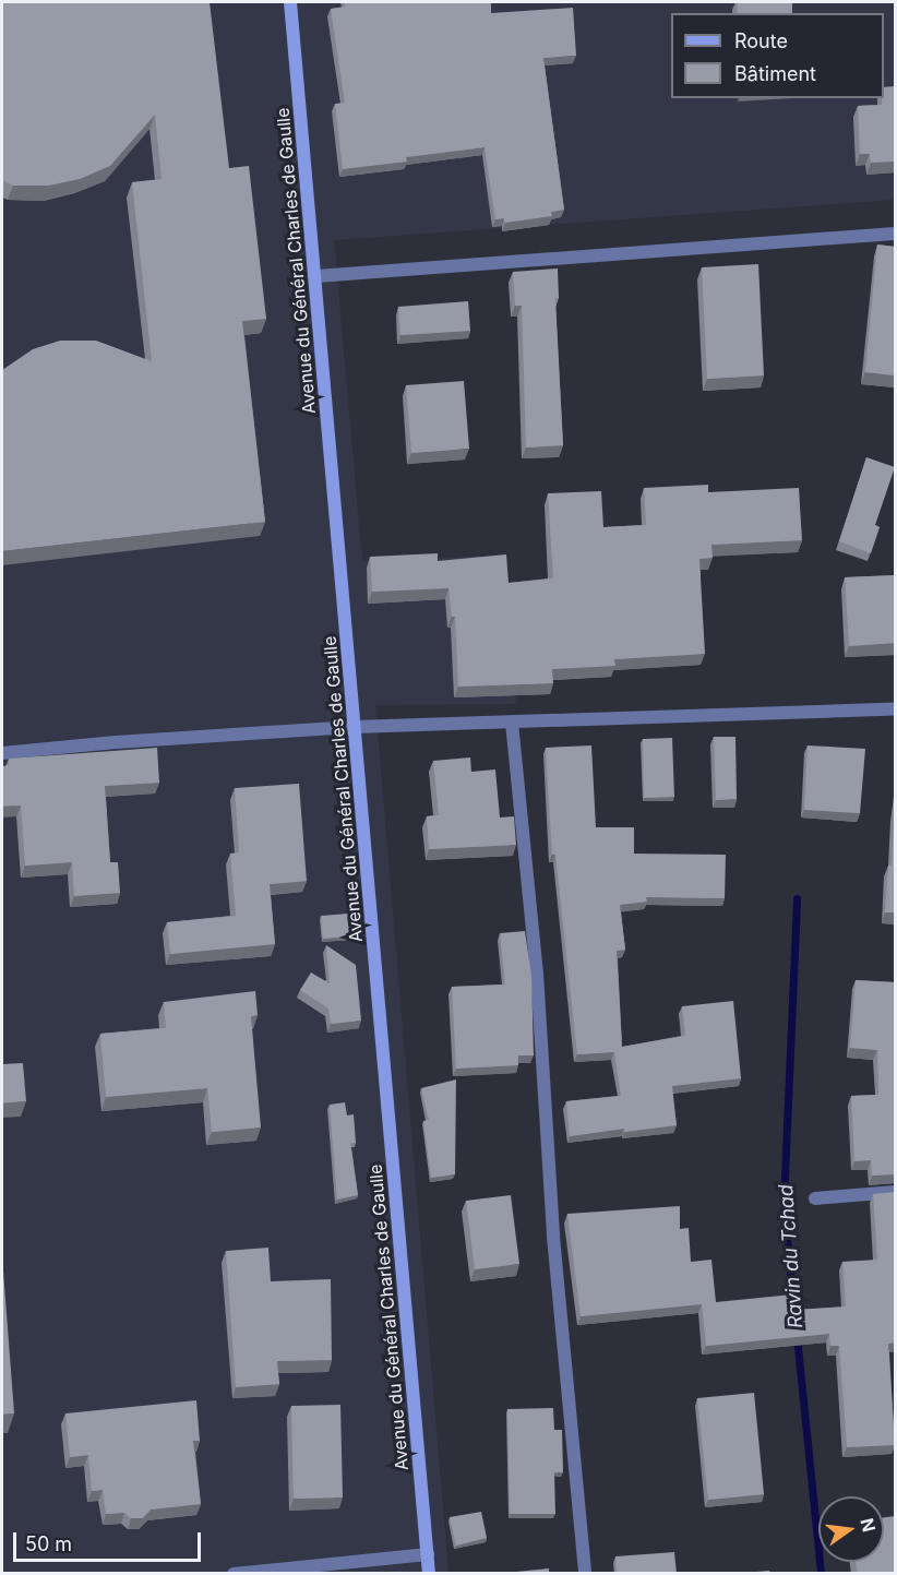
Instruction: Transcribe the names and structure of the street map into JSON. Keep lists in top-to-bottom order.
{
  "streets": {
    "street": ["Avenue du Général Charles de Gaulle"]
  },
  "water": ["Ravin du Tchad"],
  "legend": ["Route", "Bâtiment"],
  "scale_bar": "50 m",
  "north": "right"
}
